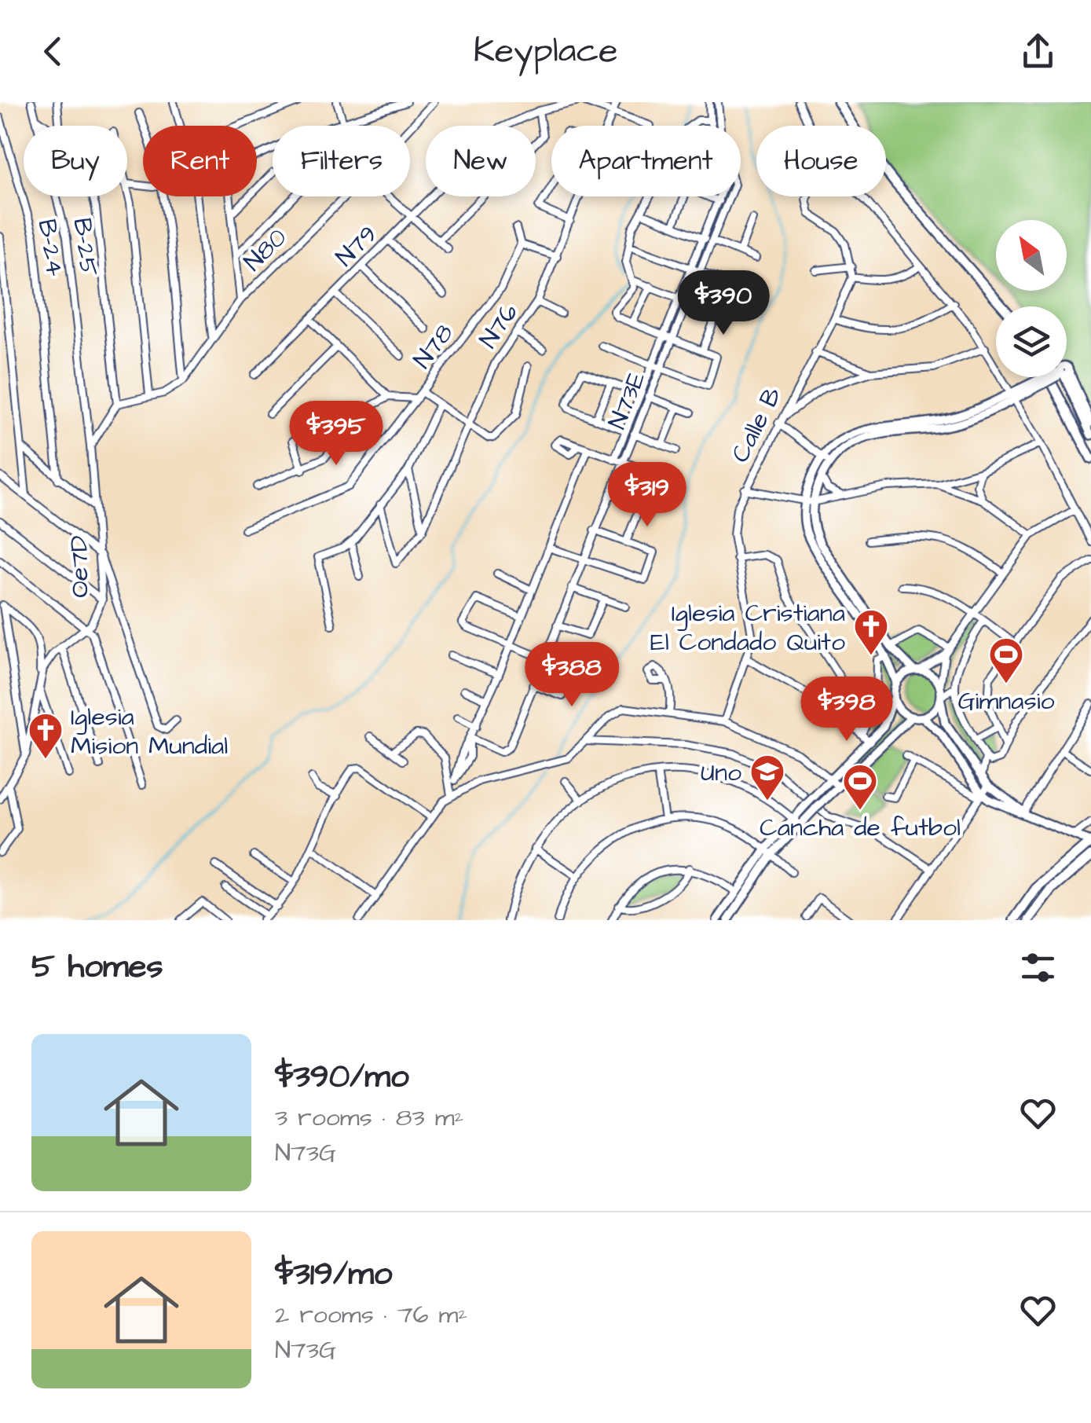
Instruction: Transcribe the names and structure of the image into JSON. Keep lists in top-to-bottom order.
{
  "streets": {
    "street": [
      "N79",
      "B-25",
      "B-24",
      "N80",
      "N76",
      "N78",
      "N73E",
      "Calle B",
      "Oe7D"
    ]
  },
  "crossings": [
    ["B-25", "Oe7D"]
  ],
  "places": {
    "church": ["Iglesia Cristiana El Condado Quito", "Iglesia Mision Mundial"],
    "sports": ["Gimnasio", "Cancha de futbol"],
    "school or university": ["Uno"]
  },
  "north": "top left",
  "page": {
    "header": "Keyplace",
    "chip": [
      "Buy",
      "Rent",
      "Filters",
      "New",
      "Apartment",
      "House"
    ],
    "price": [
      "$390",
      "$395",
      "$319",
      "$388",
      "$398"
    ],
    "heading": "5 homes",
    "list": [
      {
        "name": "$390/mo",
        "note": "3 rooms · 83 m² · N73G"
      },
      {
        "name": "$319/mo",
        "note": "2 rooms · 76 m² · N73G"
      }
    ]
  }
}
